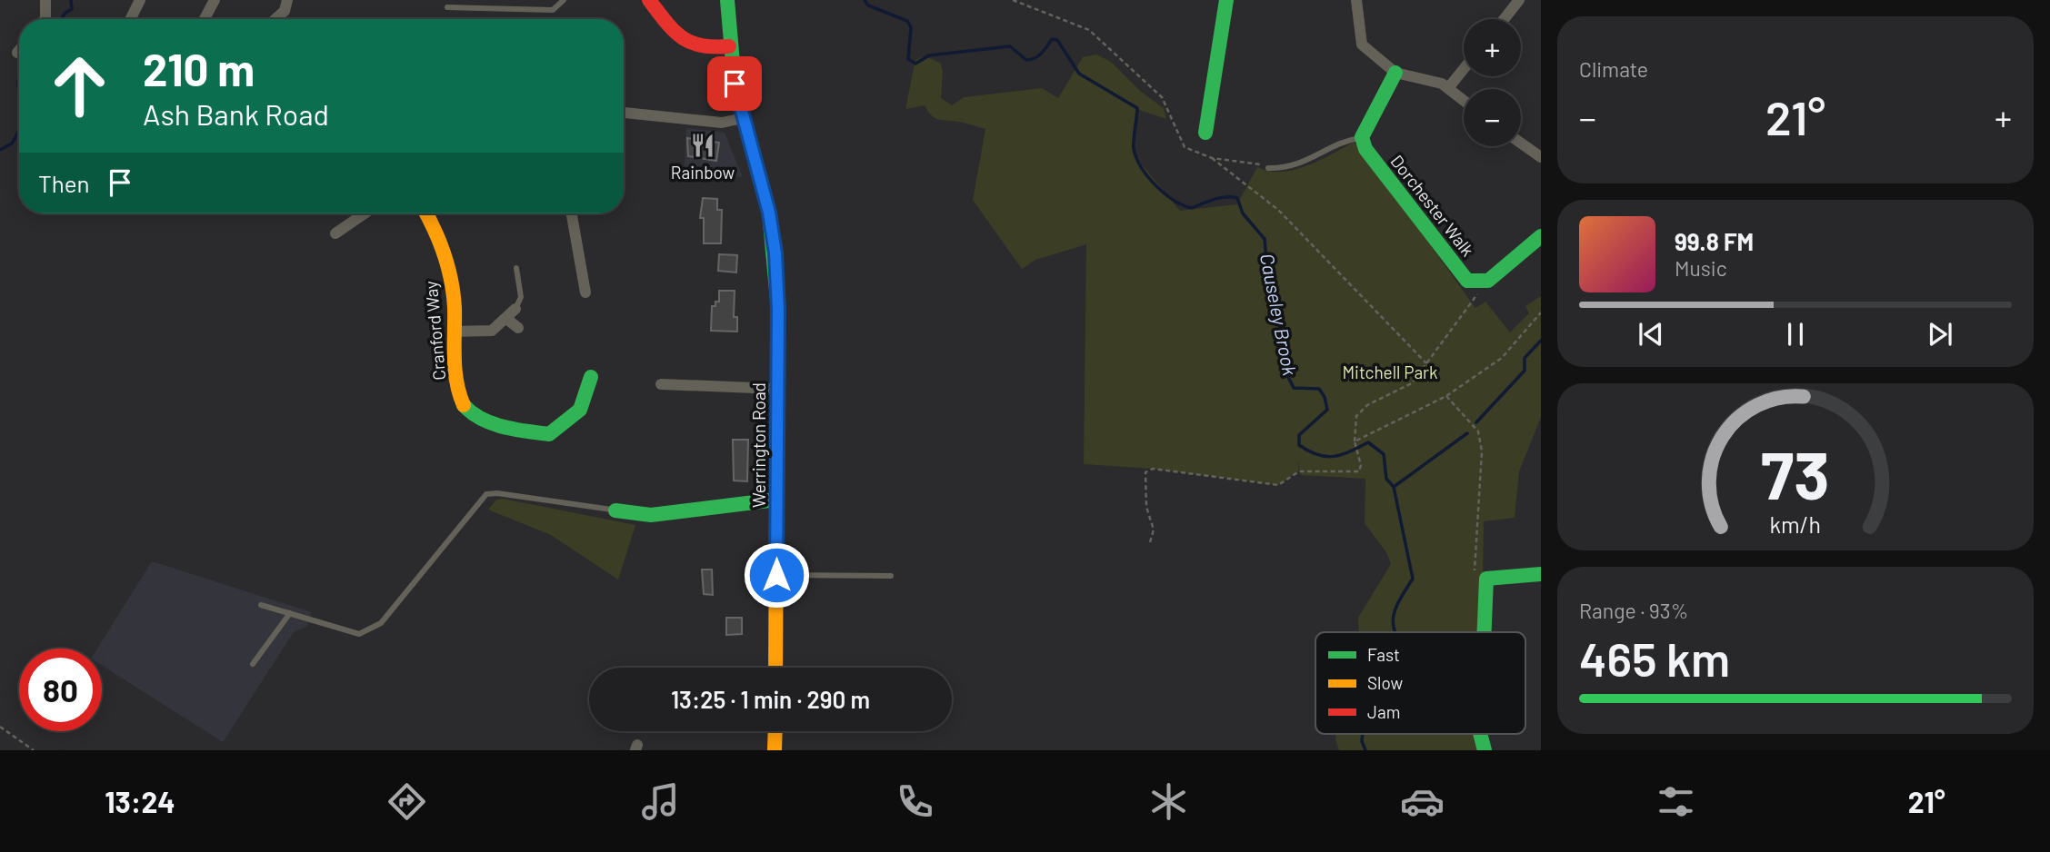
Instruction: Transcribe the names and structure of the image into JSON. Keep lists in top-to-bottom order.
{
  "streets": {
    "main road": ["Dorchester Walk", "Cranford Way", "Werrington Road"]
  },
  "water": ["Causeley Brook"],
  "parks": ["Mitchell Park"],
  "places": {
    "restaurant": ["Rainbow"]
  },
  "legend": ["Fast", "Slow", "Jam"],
  "page": {
    "tile": [
      "Climate",
      ["Range · 93%", "465 km"]
    ],
    "map_buttons": ["+", "−"],
    "turn": ["210 m", "Ash Bank Road"],
    "heat": ["−", "21°", "+"],
    "then": "Then",
    "song": ["99.8 FM", "Music"],
    "limit": "80",
    "trip": "13:25 · 1 min · 290 m",
    "tabs": ["13:24", "21°"],
    "gauge": ["73", "km/h"]
  }
}
